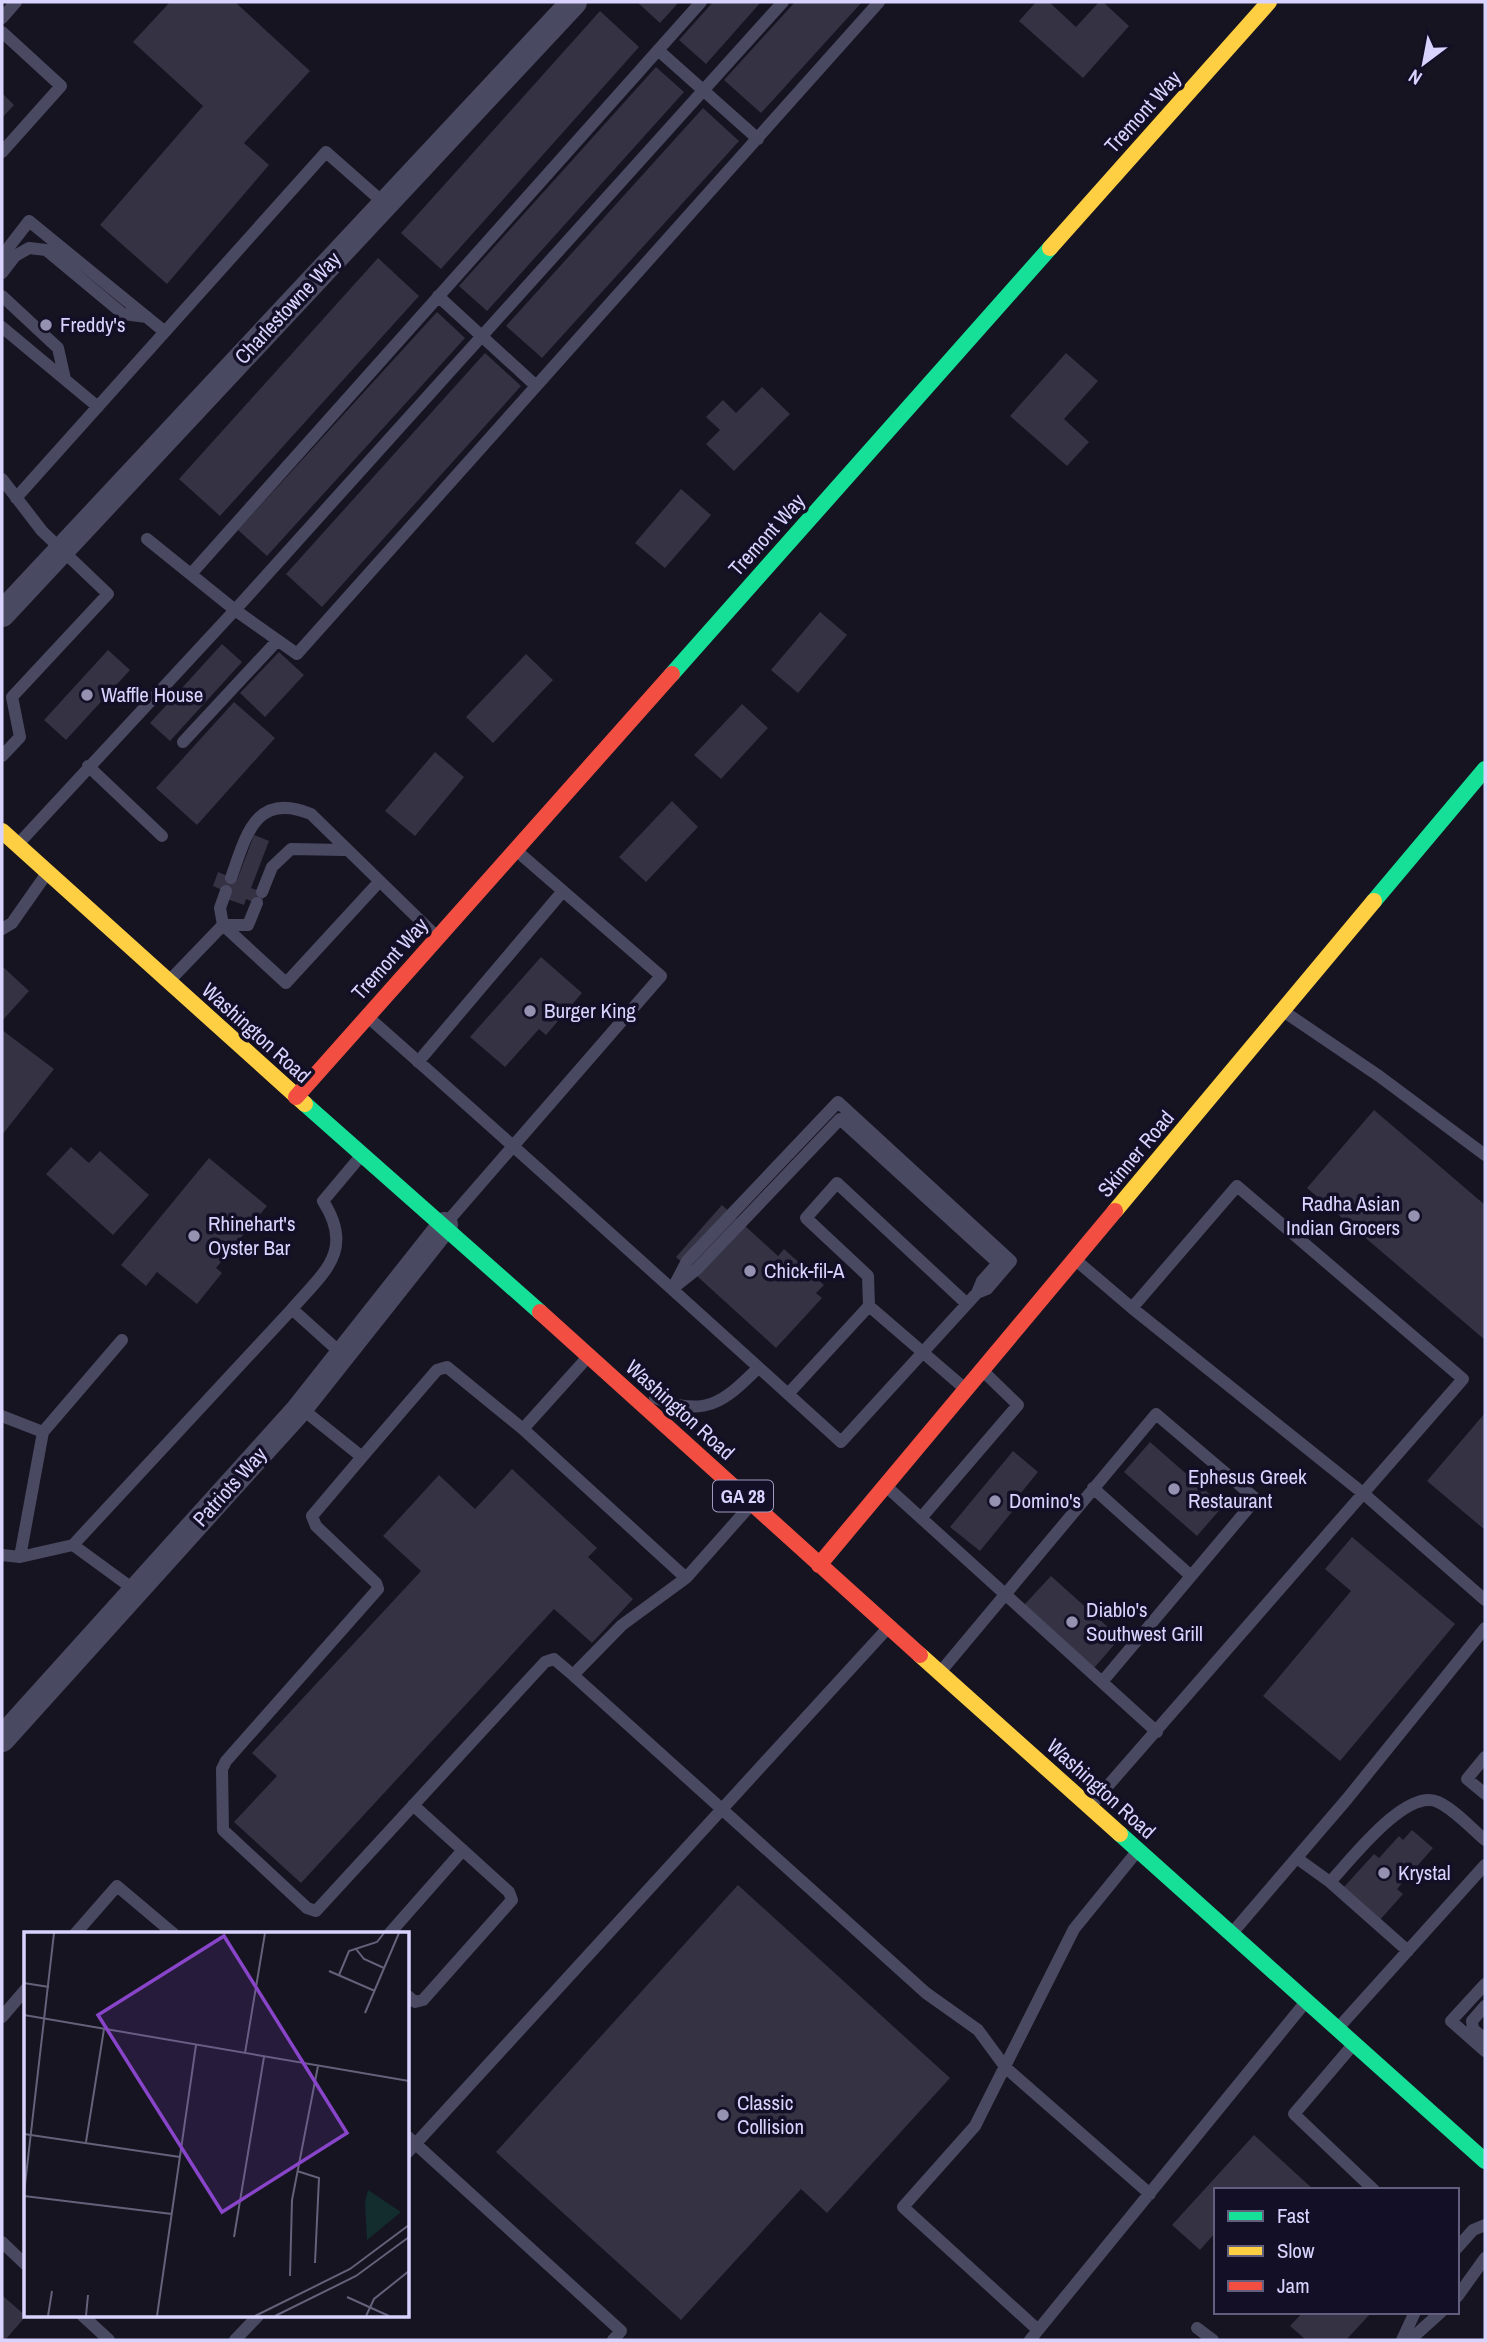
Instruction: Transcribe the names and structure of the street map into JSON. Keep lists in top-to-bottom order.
{
  "streets": {
    "street": [
      "Tremont Way",
      "Charlestowne Way",
      "Washington Road",
      "Skinner Road",
      "Patriots Way",
      "GA 28"
    ]
  },
  "crossings": [
    ["Tremont Way", "Washington Road"],
    ["Washington Road", "Skinner Road"],
    ["Washington Road", "Patriots Way"]
  ],
  "places": [
    "Freddy's",
    "Waffle House",
    "Burger King",
    "Radha Asian Indian Grocers",
    "Rhinehart's Oyster Bar",
    "Chick-fil-A",
    "Ephesus Greek Restaurant",
    "Domino's",
    "Diablo's Southwest Grill",
    "Krystal",
    "Classic Collision"
  ],
  "legend": ["Fast", "Slow", "Jam"],
  "north": "bottom left"
}
